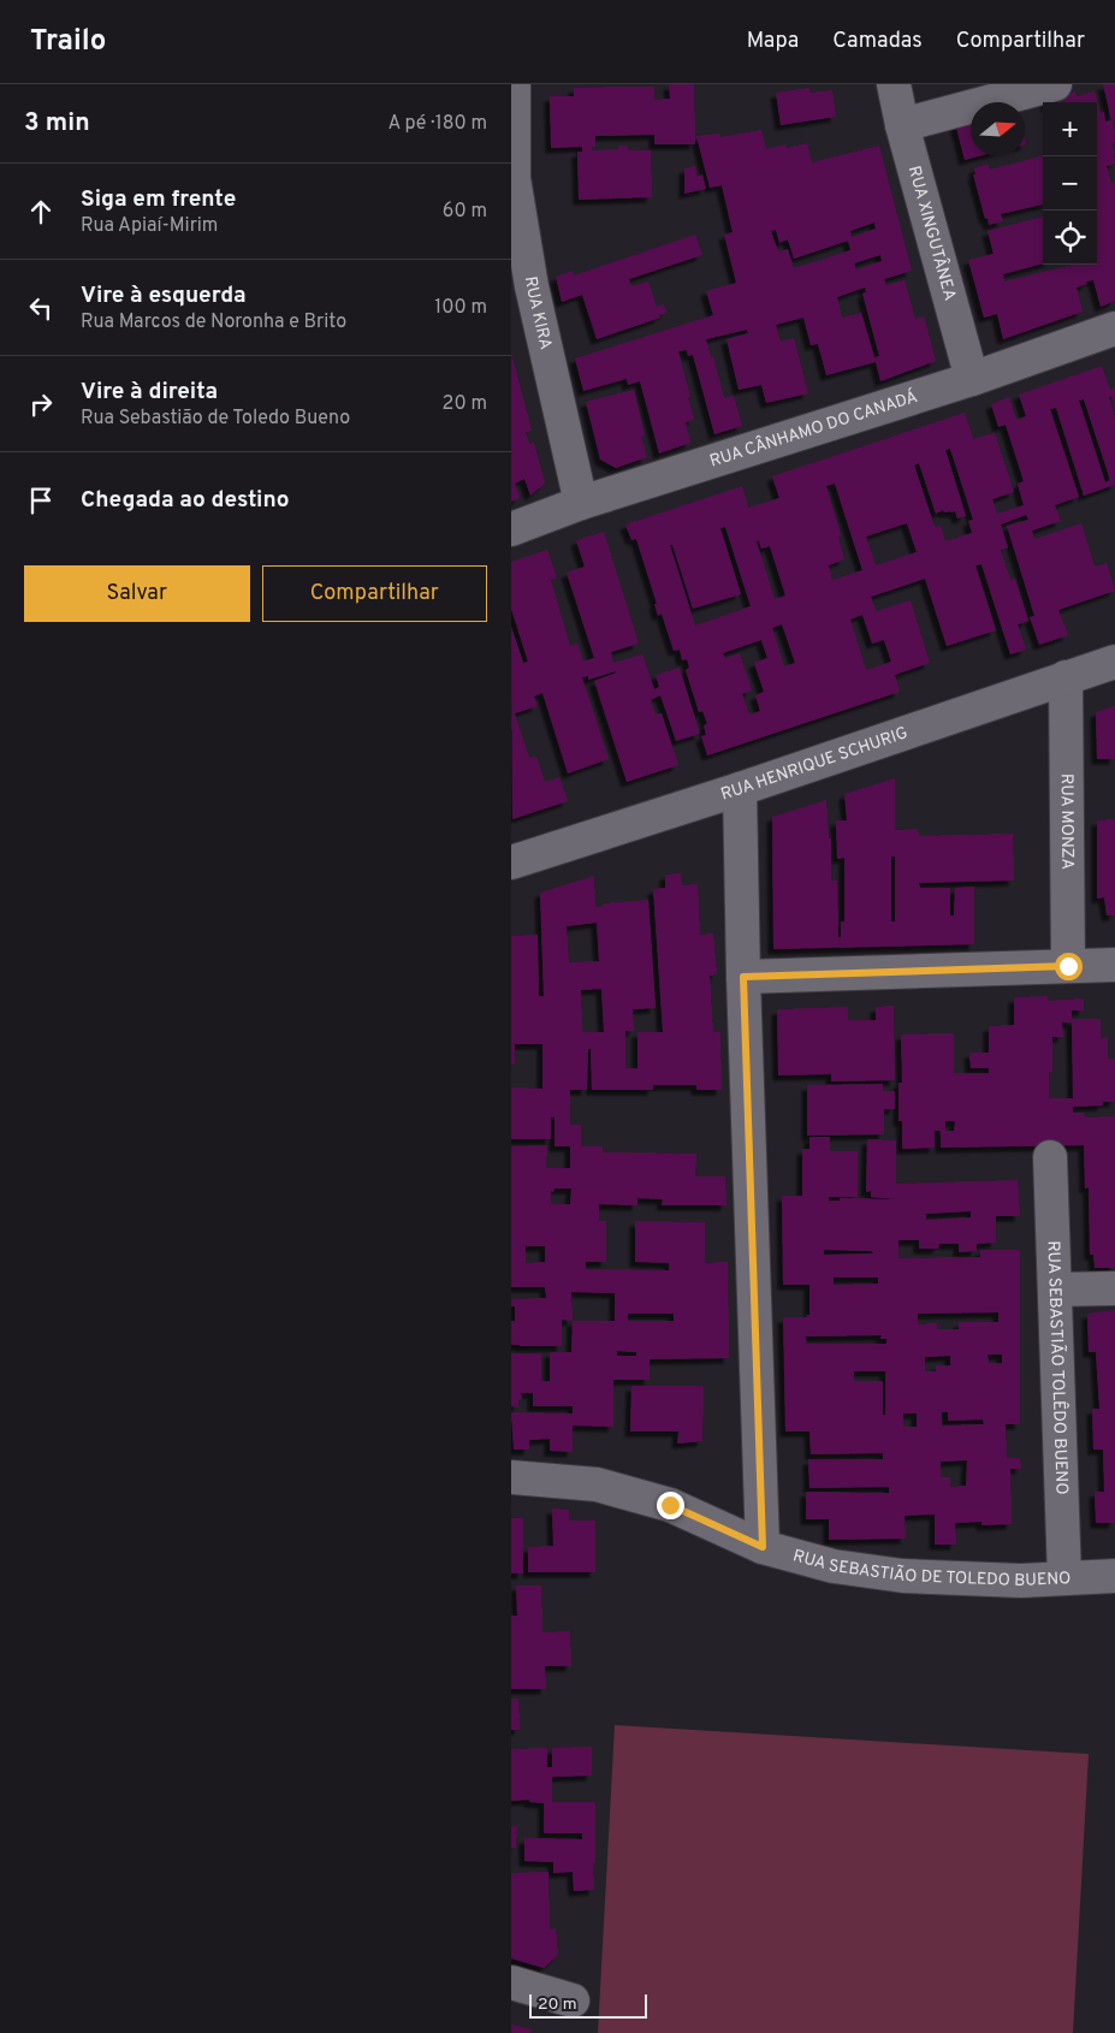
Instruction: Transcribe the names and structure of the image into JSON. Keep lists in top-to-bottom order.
{
  "streets": {
    "street": [
      "RUA XINGUTÂNEA",
      "RUA KIRA",
      "RUA CÂNHAMO DO CANADÁ",
      "RUA HENRIQUE SCHURIG",
      "RUA MONZA",
      "RUA SEBASTIÃO TOLÊDO BUENO",
      "RUA SEBASTIÃO DE TOLEDO BUENO"
    ]
  },
  "crossings": [
    ["RUA XINGUTÂNEA", "RUA CÂNHAMO DO CANADÁ"],
    ["RUA KIRA", "RUA CÂNHAMO DO CANADÁ"],
    ["RUA HENRIQUE SCHURIG", "RUA MONZA"],
    ["RUA SEBASTIÃO TOLÊDO BUENO", "RUA SEBASTIÃO DE TOLEDO BUENO"]
  ],
  "scale_bar": "20 m",
  "north": "right",
  "page": {
    "header": "Trailo",
    "nav": ["Mapa", "Camadas", "Compartilhar"],
    "heading": ["3 min", "A pé · 180 m"],
    "map_buttons": ["+", "−"],
    "list": [
      ["Siga em frente", "Rua Apiaí-Mirim", "60 m"],
      ["Vire à esquerda", "Rua Marcos de Noronha e Brito", "100 m"],
      ["Vire à direita", "Rua Sebastião de Toledo Bueno", "20 m"],
      "Chegada ao destino"
    ],
    "buttons": ["Salvar", "Compartilhar"],
    "scale": "20 m"
  }
}
